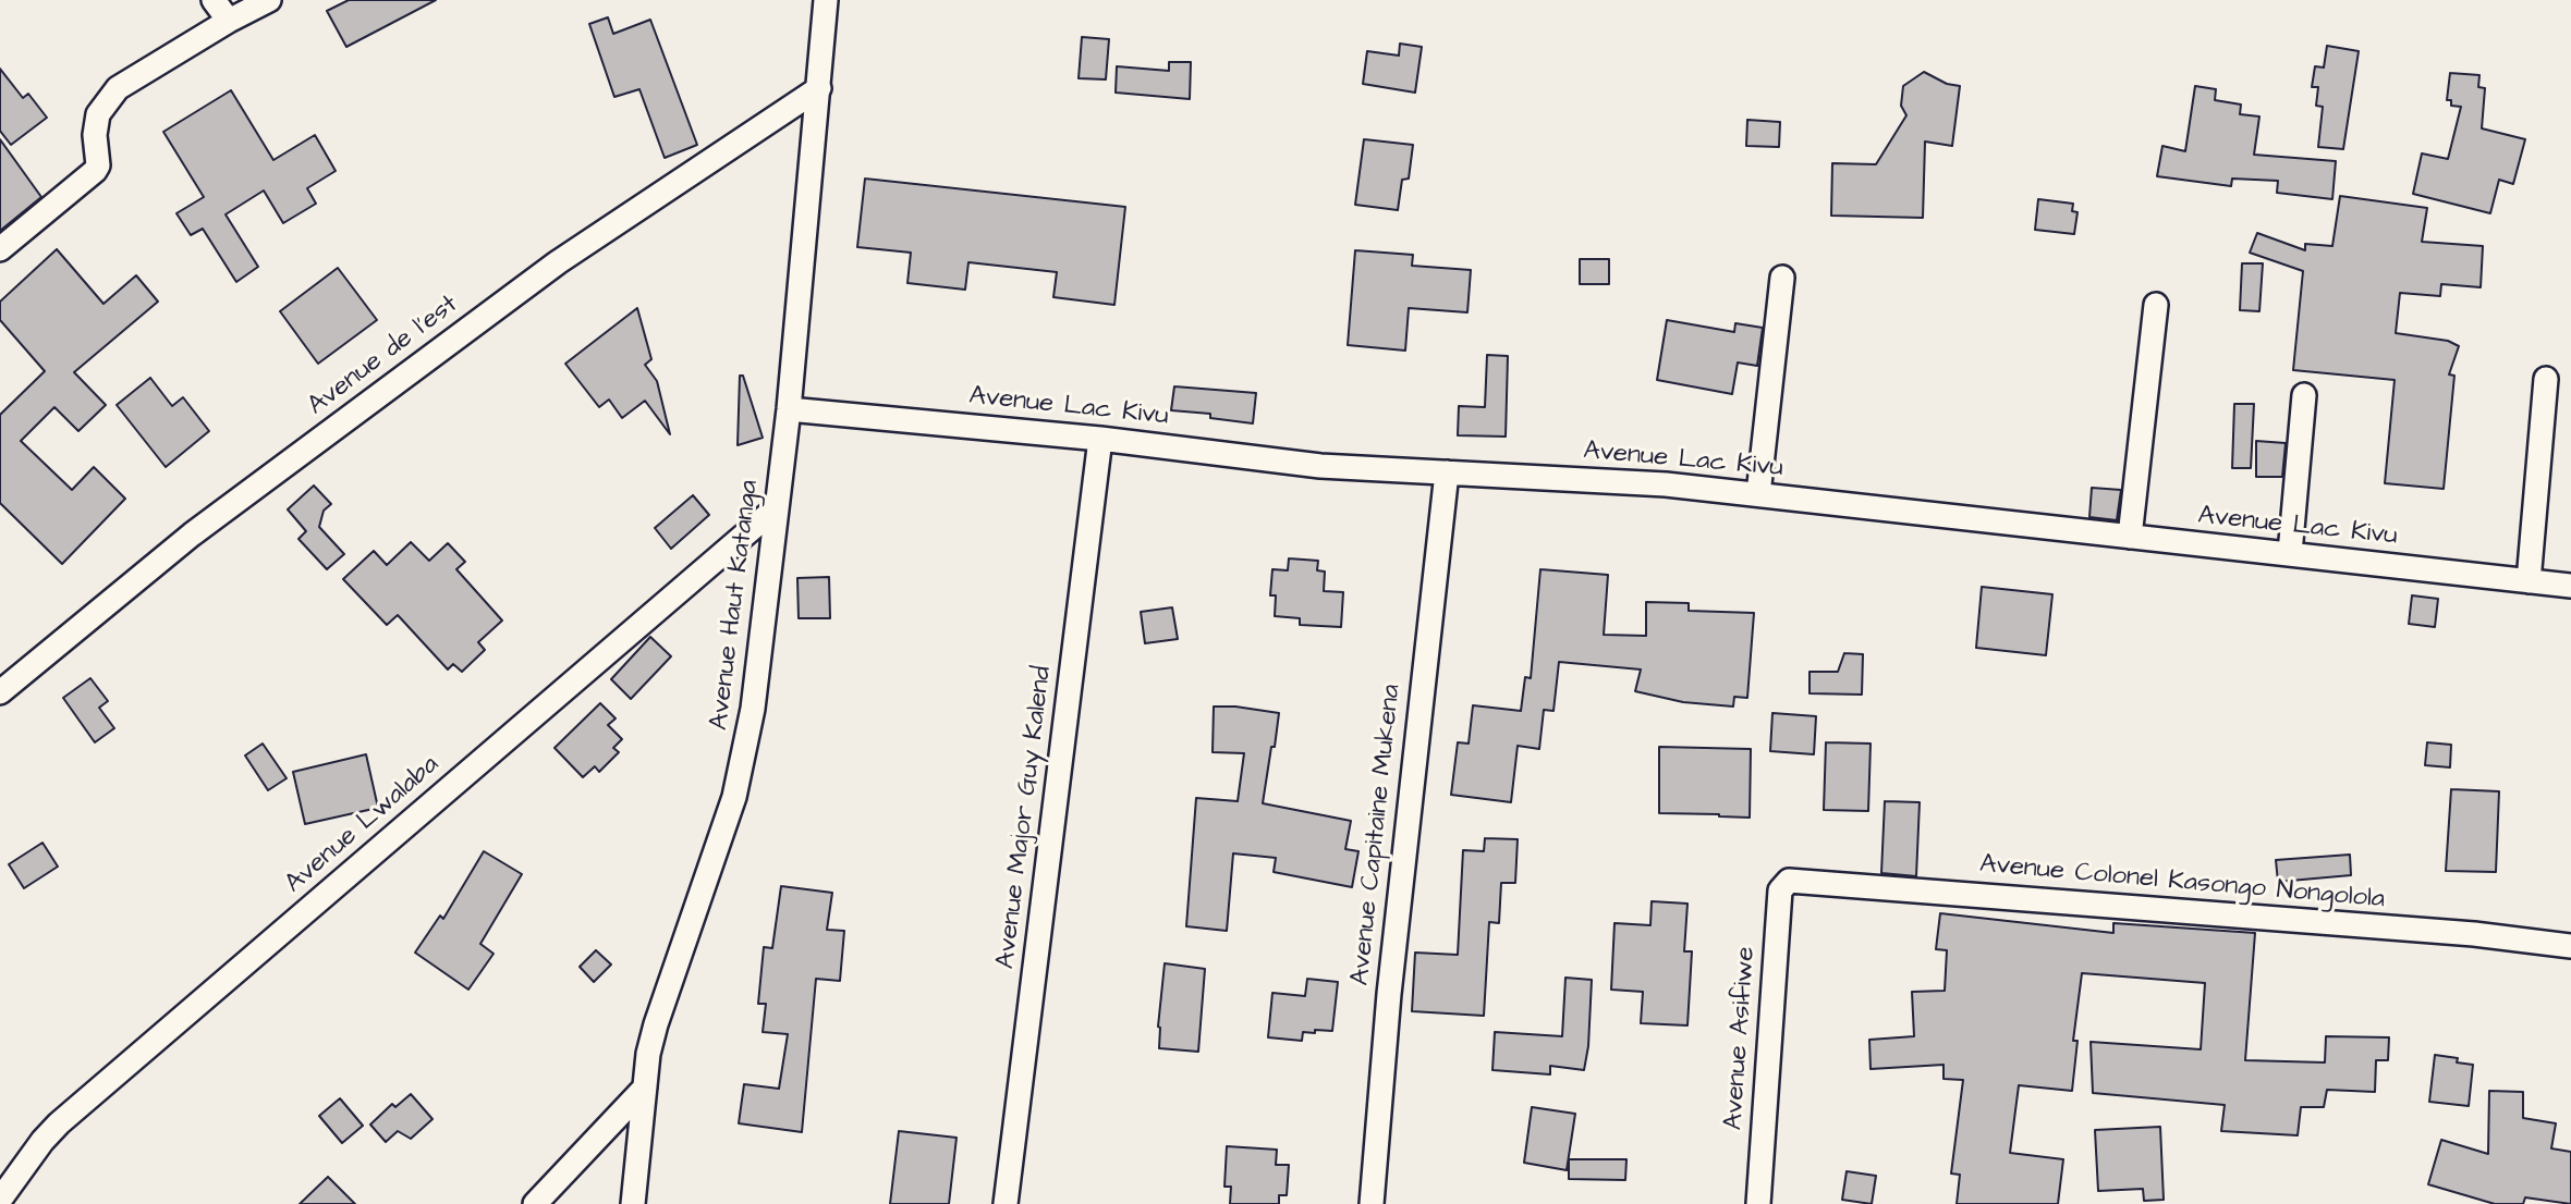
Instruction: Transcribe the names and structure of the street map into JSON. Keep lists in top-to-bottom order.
{
  "streets": {
    "street": [
      "Avenue de l'est",
      "Avenue Lac Kivu",
      "Avenue Haut Katanga",
      "Avenue Major Guy Kalend",
      "Avenue Lwalaba",
      "Avenue Capitaine Mukena",
      "Avenue Colonel Kasongo Nongolola",
      "Avenue Asifiwe"
    ]
  },
  "crossings": [
    ["Avenue de l'est", "Avenue Haut Katanga"],
    ["Avenue Lac Kivu", "Avenue Haut Katanga"],
    ["Avenue Lac Kivu", "Avenue Major Guy Kalend"],
    ["Avenue Lac Kivu", "Avenue Capitaine Mukena"],
    ["Avenue Haut Katanga", "Avenue Lwalaba"],
    ["Avenue Colonel Kasongo Nongolola", "Avenue Asifiwe"]
  ]
}
